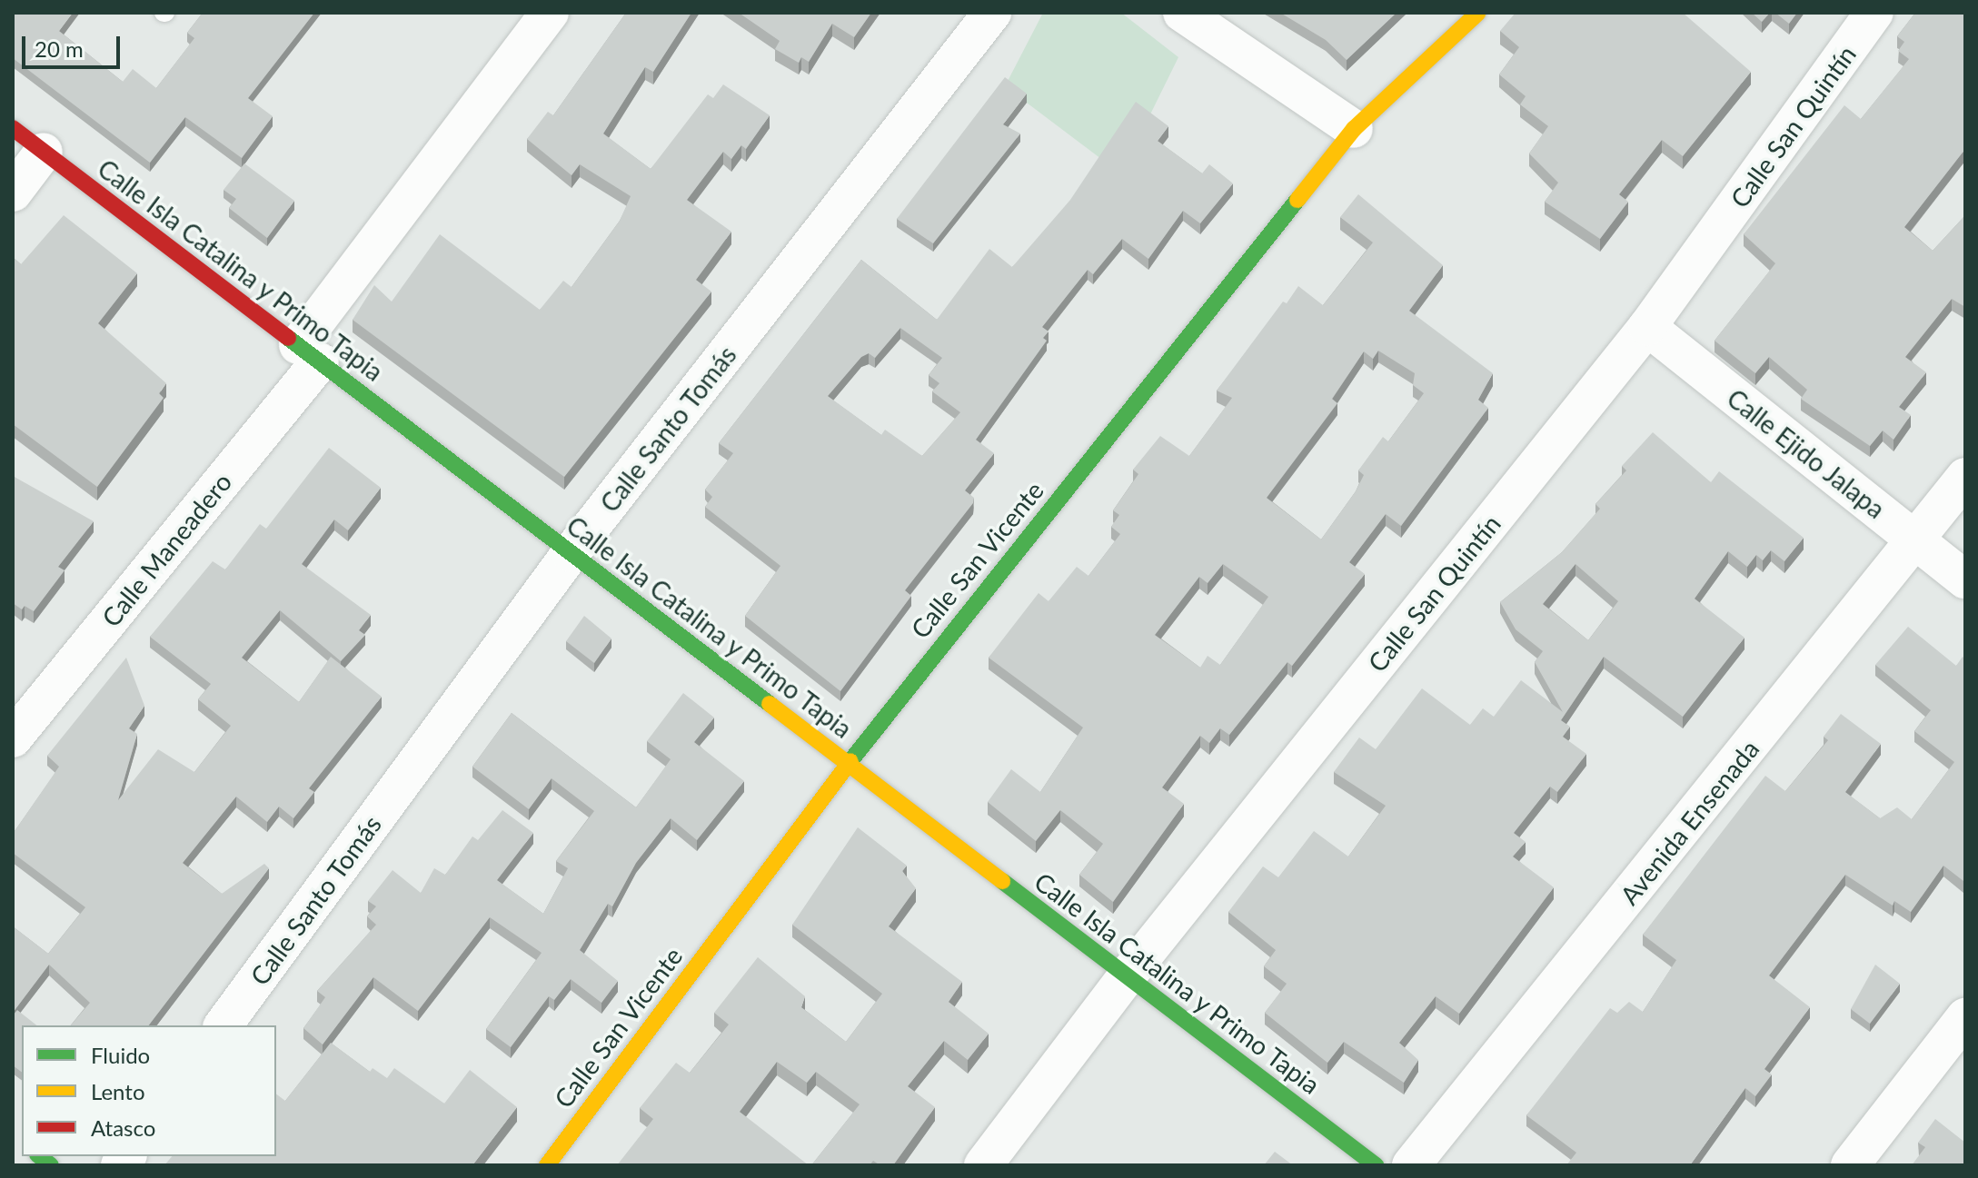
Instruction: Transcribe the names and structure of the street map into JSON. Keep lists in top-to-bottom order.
{
  "streets": {
    "street": [
      "Calle San Quintín",
      "Calle Isla Catalina y Primo Tapia",
      "Calle Santo Tomás",
      "Calle Ejido Jalapa",
      "Calle Maneadero",
      "Calle San Vicente",
      "Avenida Ensenada"
    ]
  },
  "crossings": [
    ["Calle San Quintín", "Calle Isla Catalina y Primo Tapia"],
    ["Calle San Quintín", "Calle Ejido Jalapa"],
    ["Calle Isla Catalina y Primo Tapia", "Calle Santo Tomás"],
    ["Calle Isla Catalina y Primo Tapia", "Calle Maneadero"],
    ["Calle Isla Catalina y Primo Tapia", "Calle San Vicente"],
    ["Calle Ejido Jalapa", "Avenida Ensenada"]
  ],
  "legend": ["Fluido", "Lento", "Atasco"],
  "scale_bar": "20 m"
}
